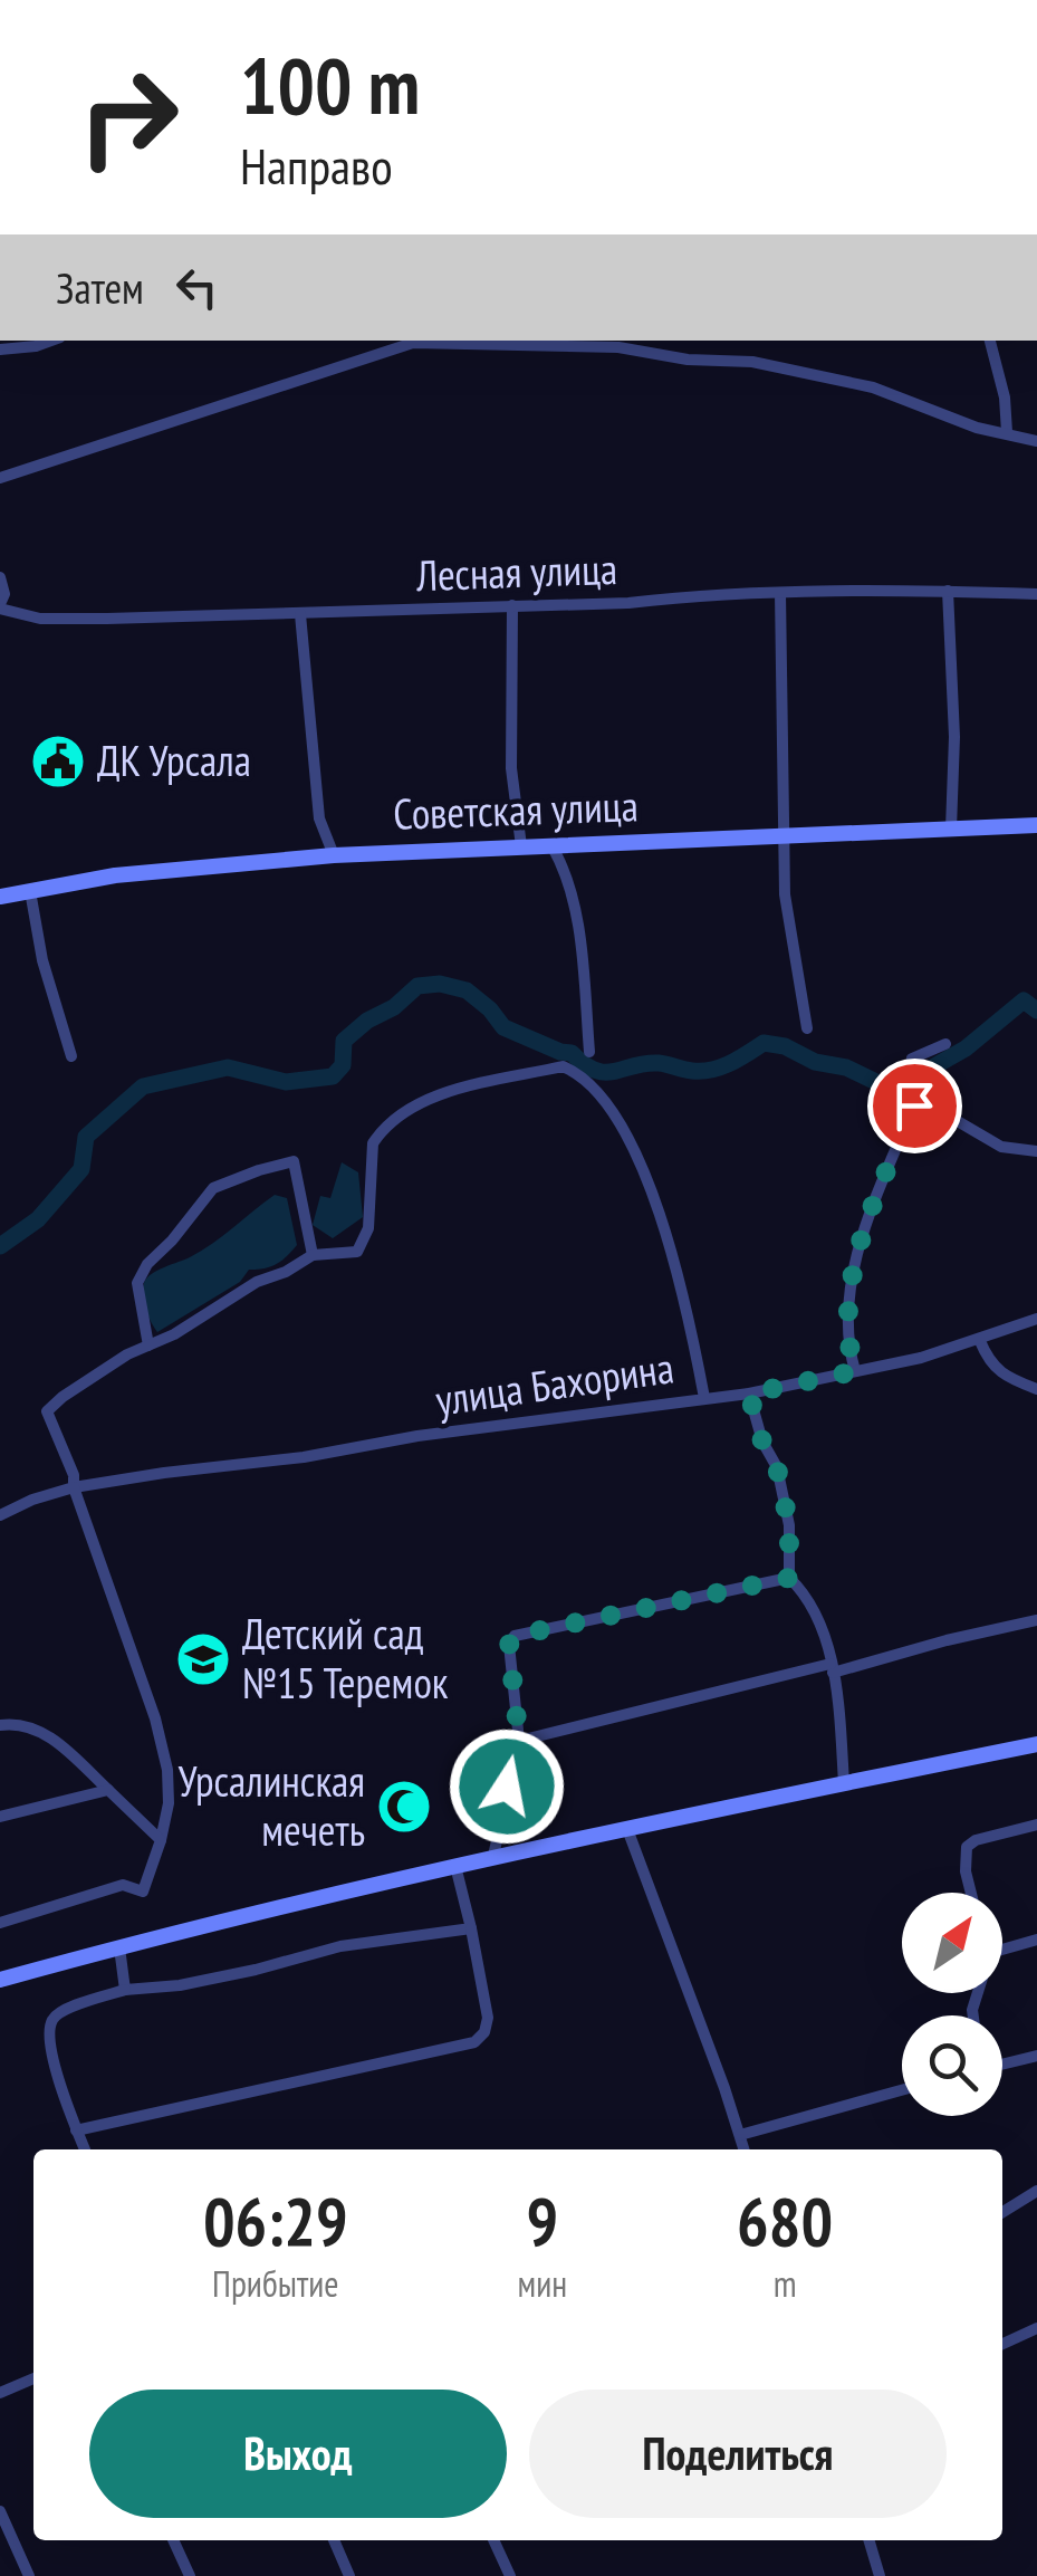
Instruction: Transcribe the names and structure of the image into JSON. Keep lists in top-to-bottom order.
{
  "streets": {
    "main road": ["Советская улица"],
    "street": ["Лесная улица", "улица Бахорина"]
  },
  "places": {
    "public building": ["ДК Урсала"],
    "school or university": ["Детский сад №15 Теремок"],
    "mosque": ["Урсалинская мечеть"]
  },
  "north": "top right",
  "page": {
    "turn": ["100 m", "Направо"],
    "then": "Затем",
    "eta": [
      "06:29",
      "Прибытие",
      "9",
      "мин",
      "680",
      "m"
    ],
    "buttons": ["Выход", "Поделиться"]
  }
}
